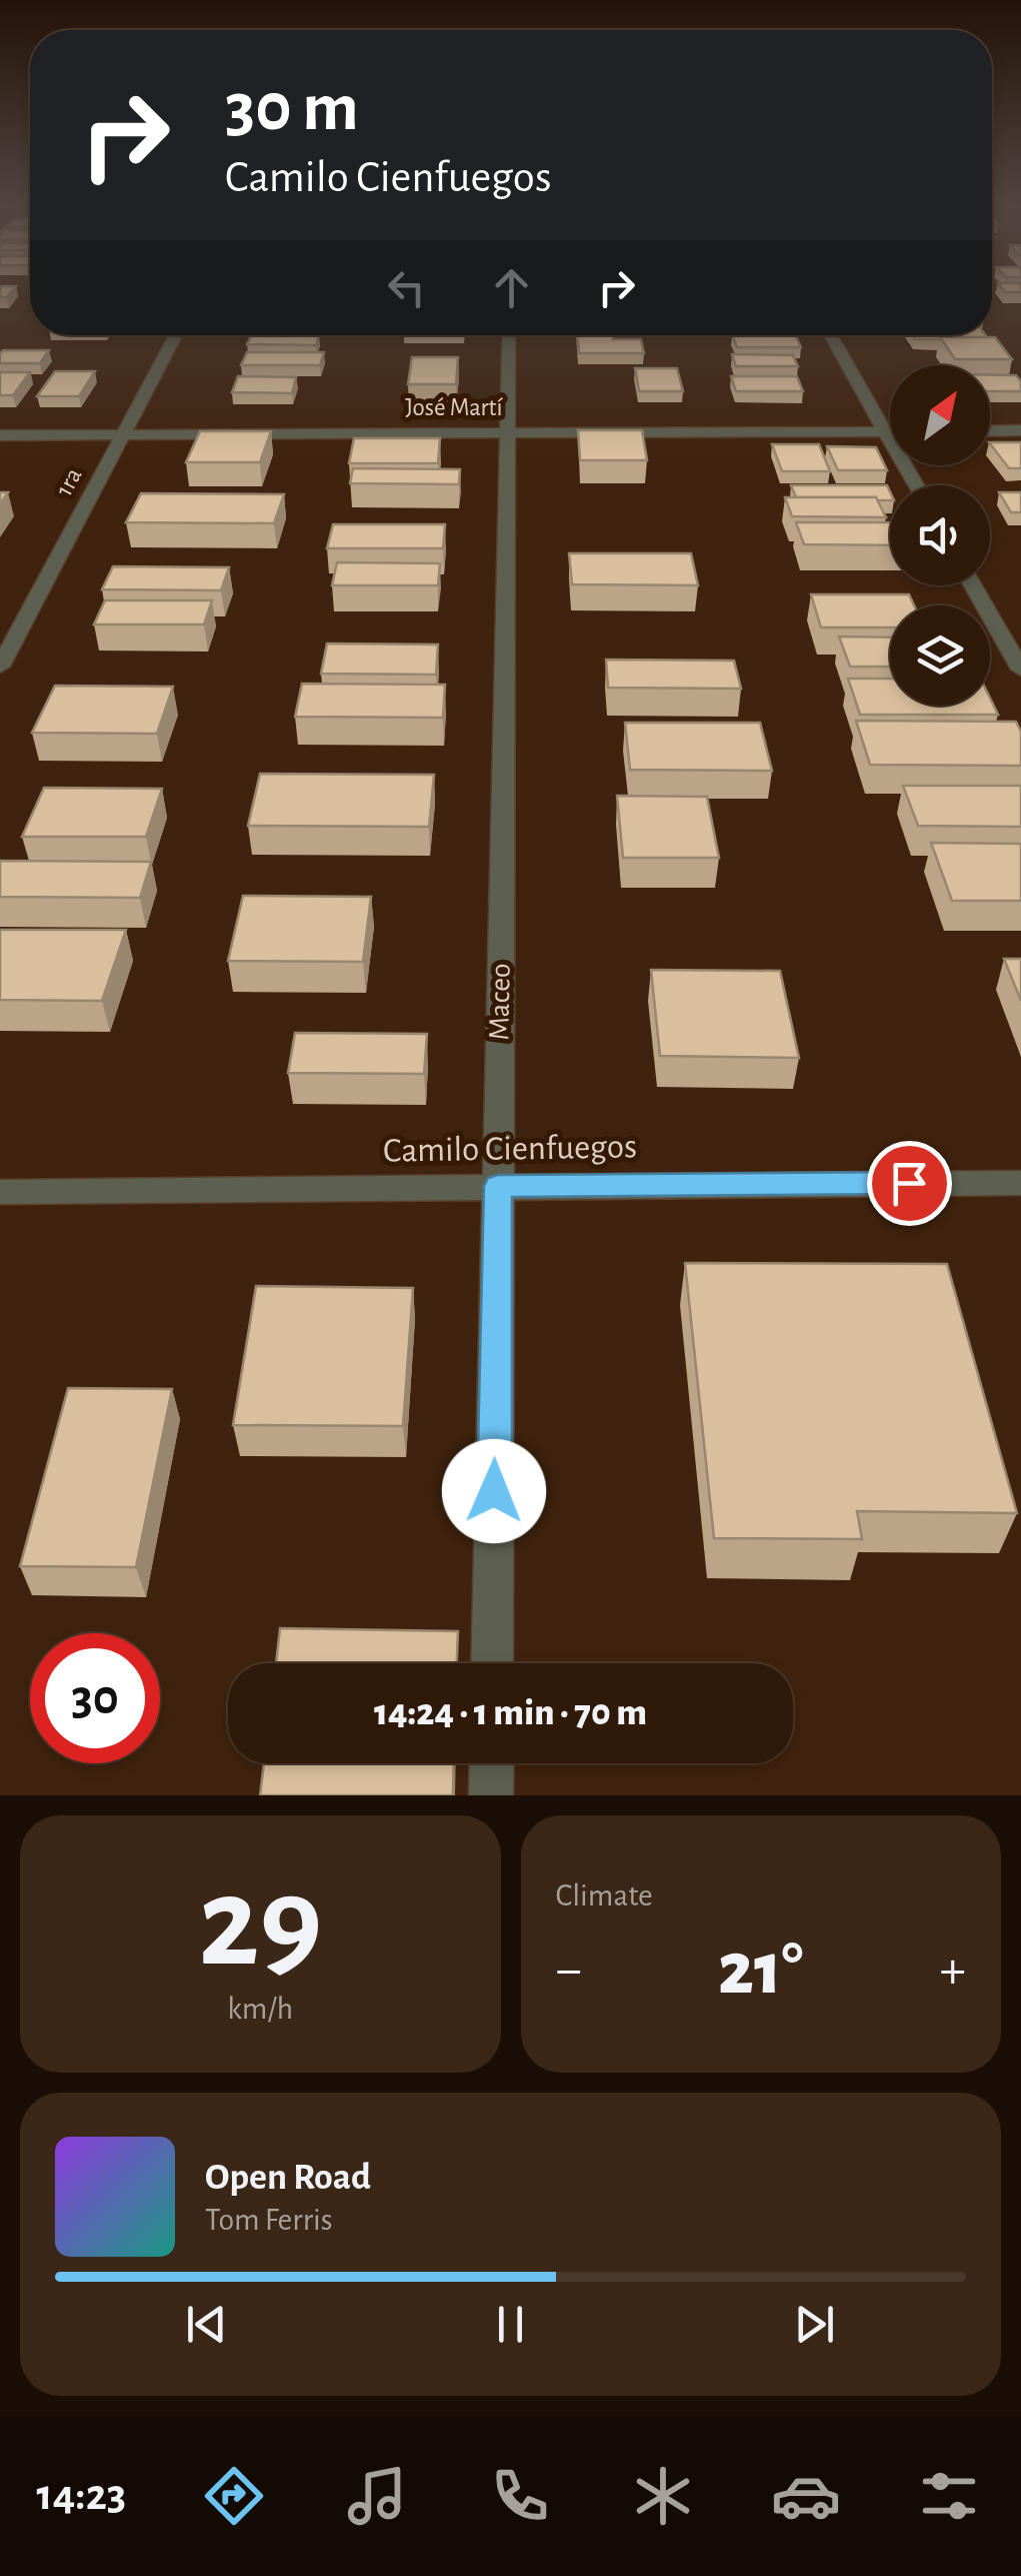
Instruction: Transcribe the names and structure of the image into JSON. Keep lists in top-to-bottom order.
{
  "streets": {
    "street": [
      "José Martí",
      "1ra",
      "Maceo",
      "Camilo Cienfuegos"
    ]
  },
  "crossings": [
    ["José Martí", "1ra"],
    ["José Martí", "Maceo"],
    ["Maceo", "Camilo Cienfuegos"]
  ],
  "north": "top right",
  "page": {
    "turn": ["30 m", "Camilo Cienfuegos"],
    "limit": "30",
    "trip": "14:24 · 1 min · 70 m",
    "tile": [
      ["29", "km/h"],
      "Climate"
    ],
    "heat": ["−", "21°", "+"],
    "song": ["Open Road", "Tom Ferris"],
    "tabs": "14:23"
  }
}
